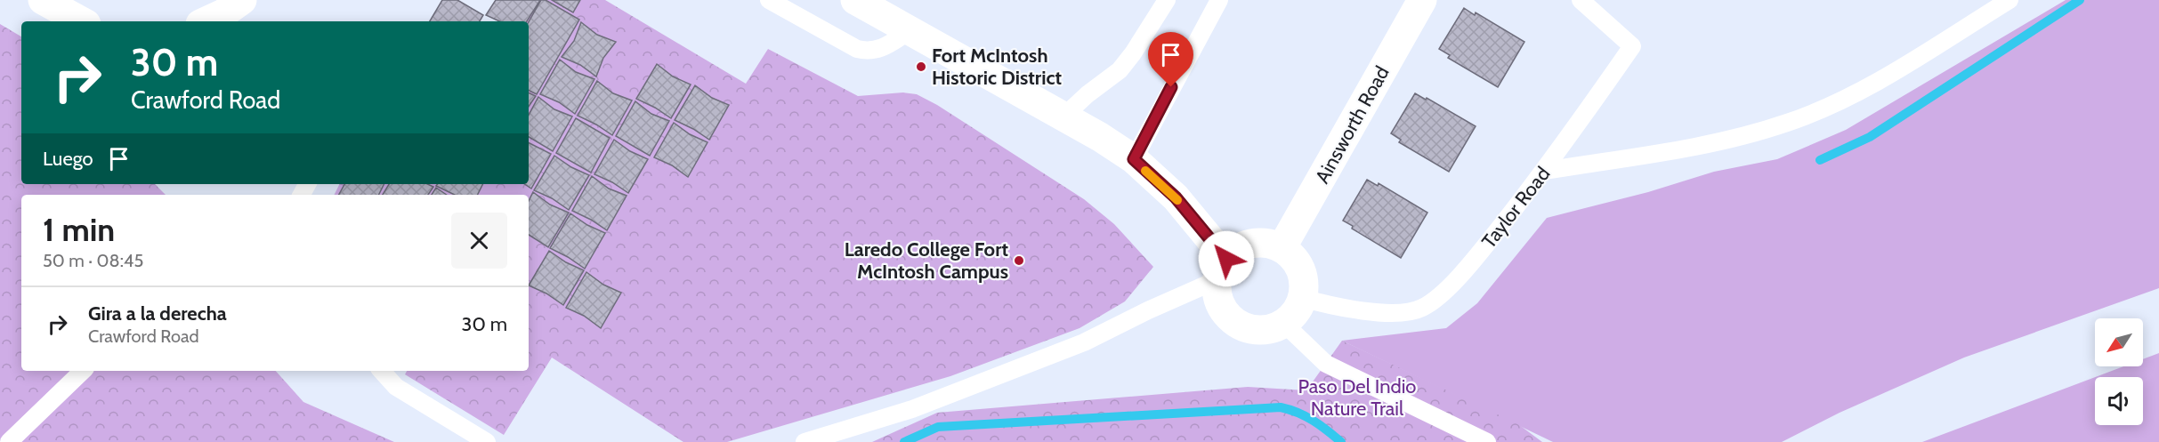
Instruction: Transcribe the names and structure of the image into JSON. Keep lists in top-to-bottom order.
{
  "streets": {
    "street": ["Ainsworth Road"],
    "lane": ["Taylor Road"]
  },
  "crossings": [
    ["Ainsworth Road", "Taylor Road"]
  ],
  "parks": ["Paso Del Indio Nature Trail"],
  "places": ["Fort McIntosh Historic District", "Laredo College Fort McIntosh Campus"],
  "north": "bottom left",
  "page": {
    "turn": ["30 m", "Crawford Road"],
    "then": "Luego",
    "heading": ["1 min", "50 m · 08:45"],
    "list": [
      {
        "name": "Gira a la derecha",
        "note": "Crawford Road",
        "value": "30 m"
      }
    ]
  }
}
